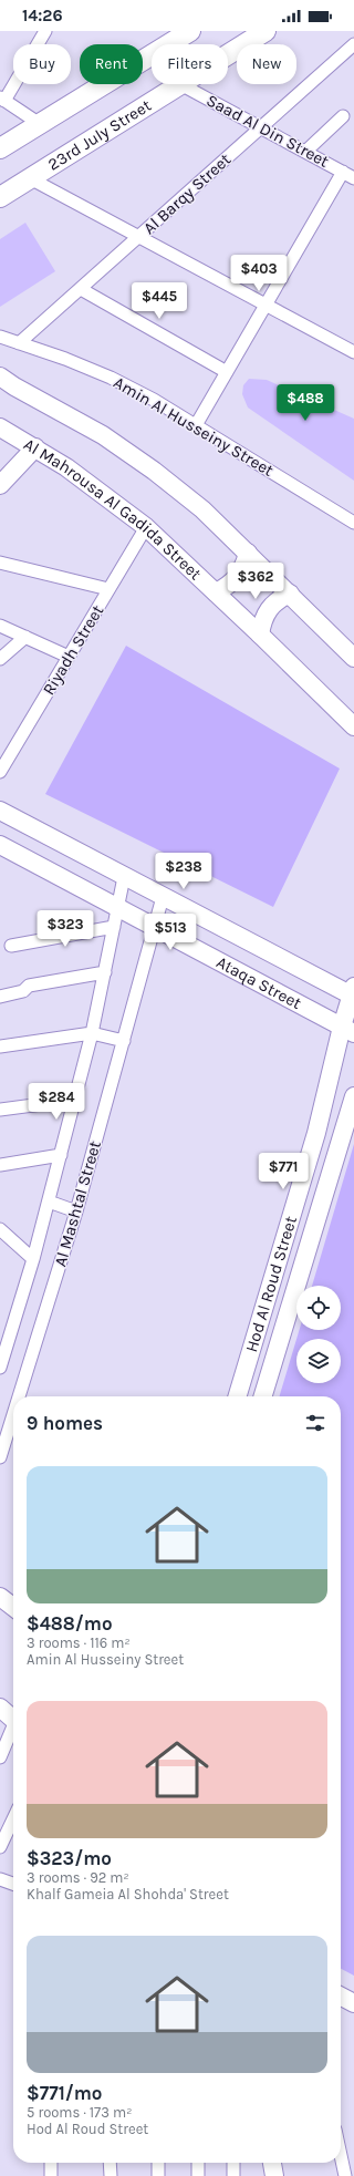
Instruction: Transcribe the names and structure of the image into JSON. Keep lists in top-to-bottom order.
{
  "streets": {
    "main road": [
      "23rd July Street",
      "Al Mahrousa Al Gadida Street",
      "Ataqa Street",
      "Hod Al Roud Street"
    ],
    "street": [
      "Saad Al Din Street",
      "Al Barqy Street",
      "Amin Al Husseiny Street",
      "Riyadh Street",
      "Al Mashtal Street"
    ]
  },
  "crossings": [
    ["Saad Al Din Street", "23rd July Street"],
    ["Saad Al Din Street", "Al Barqy Street"],
    ["Al Barqy Street", "Amin Al Husseiny Street"],
    ["Al Mahrousa Al Gadida Street", "Riyadh Street"],
    ["Ataqa Street", "Al Mashtal Street"],
    ["Ataqa Street", "Hod Al Roud Street"]
  ],
  "page": {
    "status": "14:26",
    "chip": [
      "Buy",
      "Rent",
      "Filters",
      "New"
    ],
    "price": [
      "$403",
      "$445",
      "$488",
      "$362",
      "$238",
      "$323",
      "$513",
      "$284",
      "$771"
    ],
    "heading": "9 homes",
    "list": [
      {
        "name": "$488/mo",
        "note": "3 rooms · 116 m² · Amin Al Husseiny Street"
      },
      {
        "name": "$323/mo",
        "note": "3 rooms · 92 m² · Khalf Gameia Al Shohda' Street"
      },
      {
        "name": "$771/mo",
        "note": "5 rooms · 173 m² · Hod Al Roud Street"
      }
    ]
  }
}
